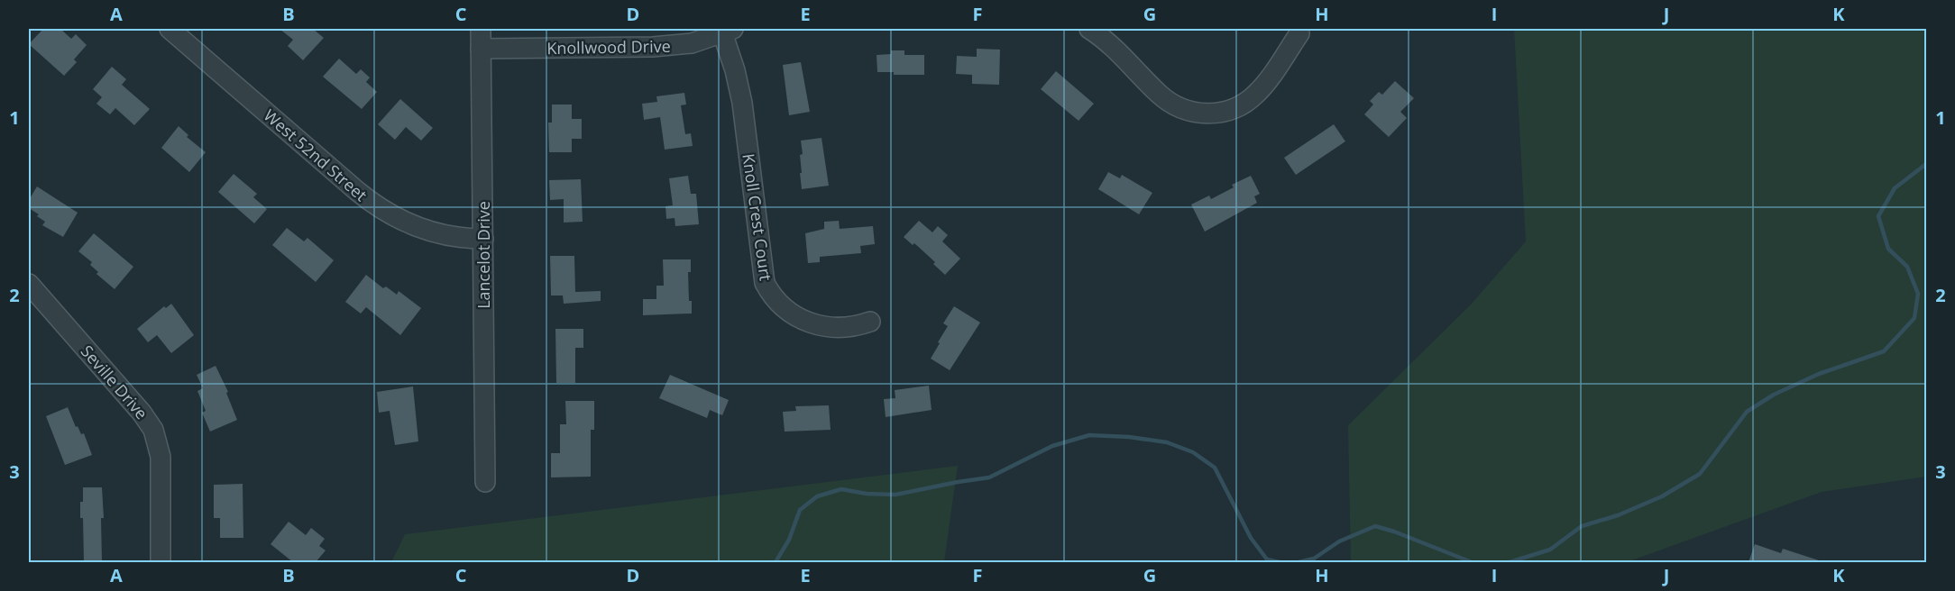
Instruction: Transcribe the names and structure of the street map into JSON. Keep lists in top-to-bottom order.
{
  "streets": {
    "street": [
      "Knollwood Drive",
      "West 52nd Street",
      "Knoll Crest Court",
      "Lancelot Drive",
      "Seville Drive"
    ]
  },
  "crossings": [
    ["Knollwood Drive", "Knoll Crest Court"],
    ["Knollwood Drive", "Lancelot Drive"],
    ["West 52nd Street", "Lancelot Drive"]
  ],
  "grid": {
    "columns": [
      "A",
      "B",
      "C",
      "D",
      "E",
      "F",
      "G",
      "H",
      "I",
      "J",
      "K"
    ],
    "rows": ["1", "2", "3"]
  }
}
